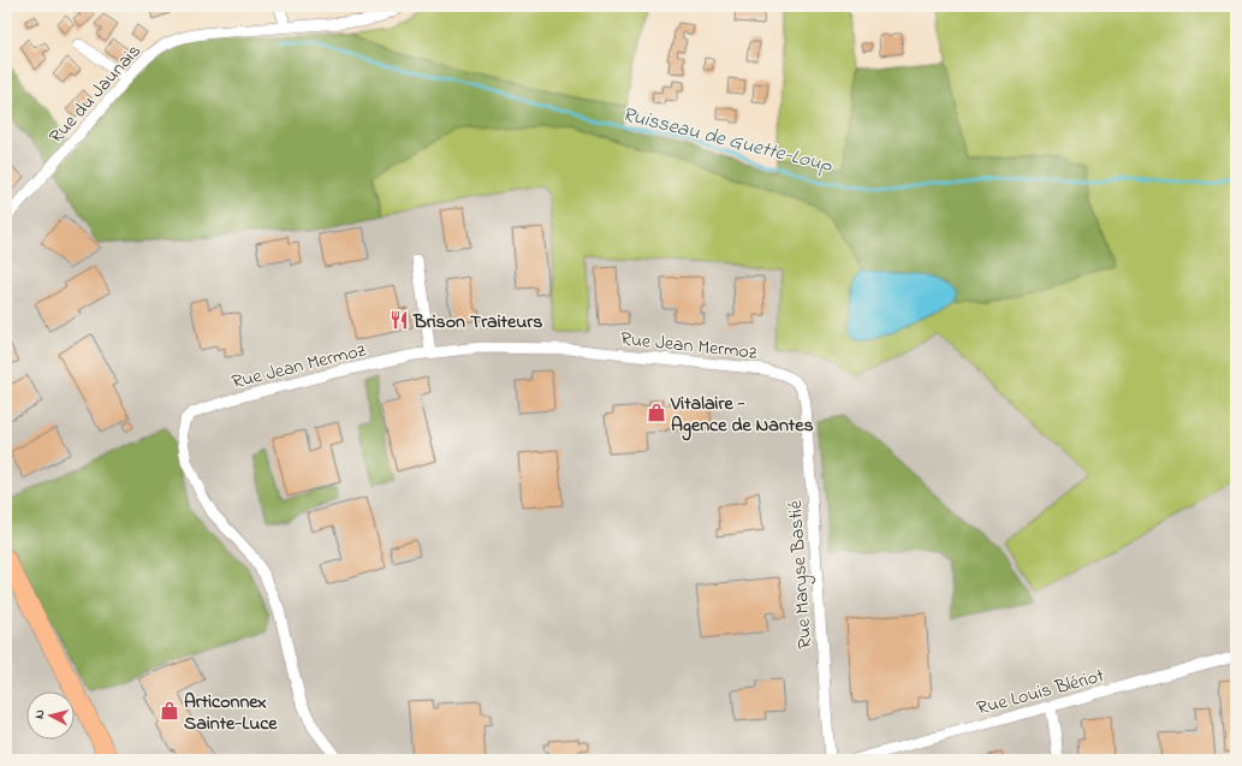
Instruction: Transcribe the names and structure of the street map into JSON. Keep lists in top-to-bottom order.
{
  "streets": {
    "street": [
      "Rue du Jaunais",
      "Rue Jean Mermoz",
      "Rue Maryse Bastié",
      "Rue Louis Blériot"
    ]
  },
  "crossings": [
    ["Rue Jean Mermoz", "Rue Maryse Bastié"]
  ],
  "water": ["Ruisseau de Guette-Loup"],
  "places": {
    "restaurant": ["Brison Traiteurs"],
    "shop": ["Vitalaire - Agence de Nantes", "Articonnex Sainte-Luce"]
  },
  "north": "left"
}
